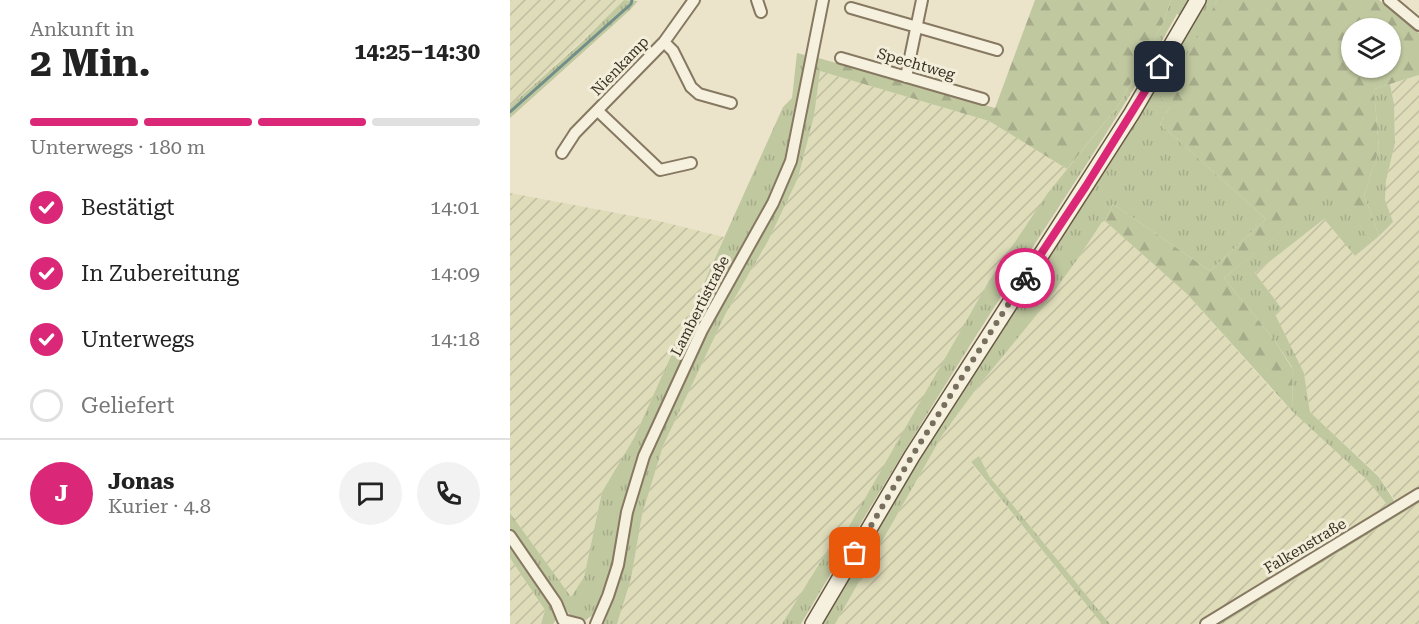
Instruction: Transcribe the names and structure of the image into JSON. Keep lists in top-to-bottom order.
{
  "streets": {
    "street": [
      "Spechtweg",
      "Nienkamp",
      "Lambertistraße",
      "Falkenstraße"
    ]
  },
  "page": {
    "heading": ["2 Min.", "Ankunft in", "14:25–14:30"],
    "panel": ["Jonas", "Kurier · 4.8"],
    "bar": "Unterwegs · 180 m",
    "list": [
      ["Bestätigt", "14:01"],
      ["In Zubereitung", "14:09"],
      ["Unterwegs", "14:18"],
      "Geliefert"
    ],
    "round": "J"
  }
}
